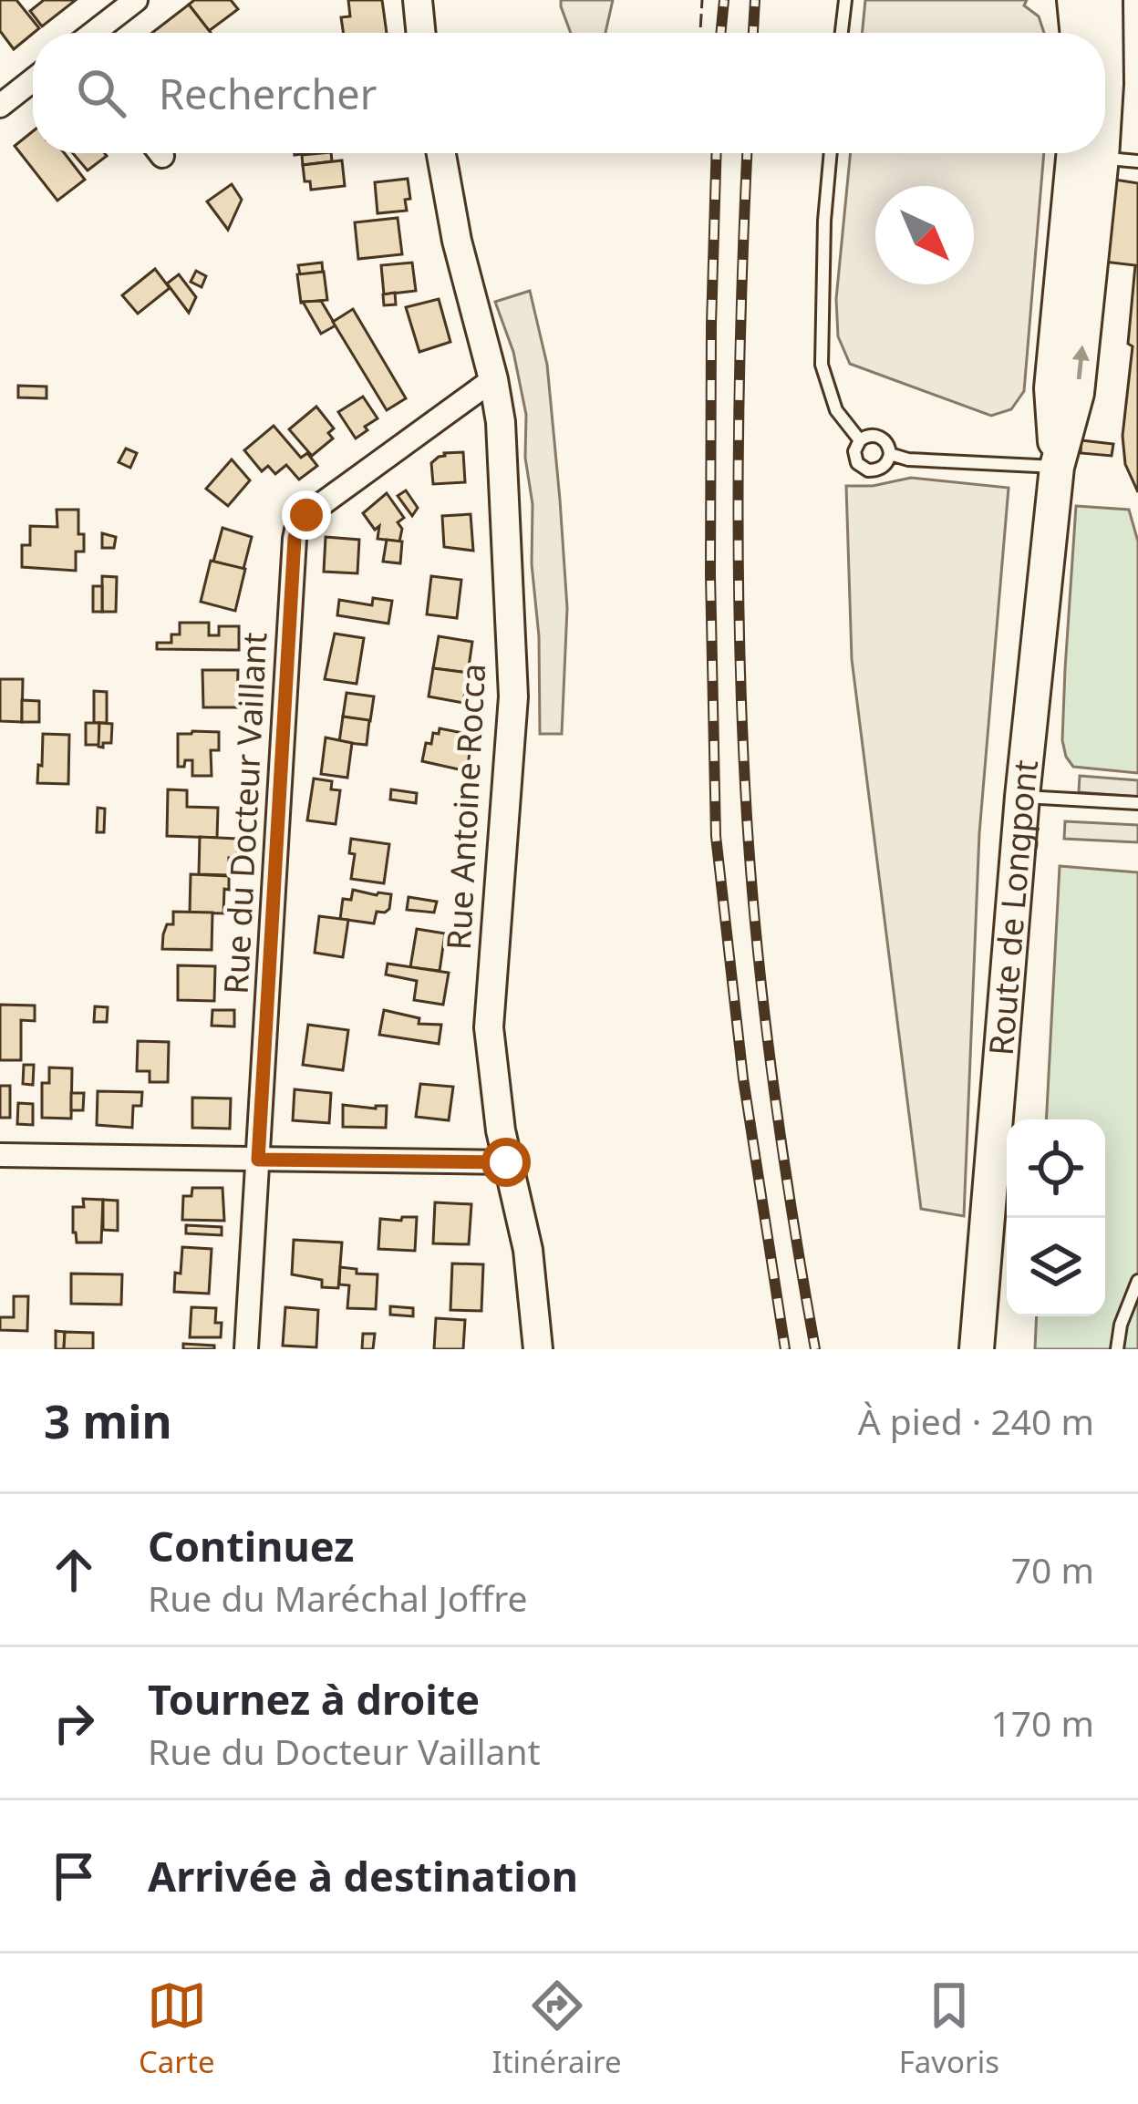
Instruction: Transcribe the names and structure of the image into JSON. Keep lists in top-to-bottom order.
{
  "streets": {
    "main road": ["Route de Longpont"],
    "street": ["Rue Antoine Rocca", "Rue du Docteur Vaillant"]
  },
  "crossings": [
    ["Rue Antoine Rocca", "Rue du Docteur Vaillant"]
  ],
  "north": "bottom right",
  "page": {
    "search": "Rechercher",
    "heading": ["3 min", "À pied · 240 m"],
    "list": [
      ["Continuez", "Rue du Maréchal Joffre", "70 m"],
      ["Tournez à droite", "Rue du Docteur Vaillant", "170 m"],
      "Arrivée à destination"
    ],
    "nav": ["Carte", "Itinéraire", "Favoris"]
  }
}
